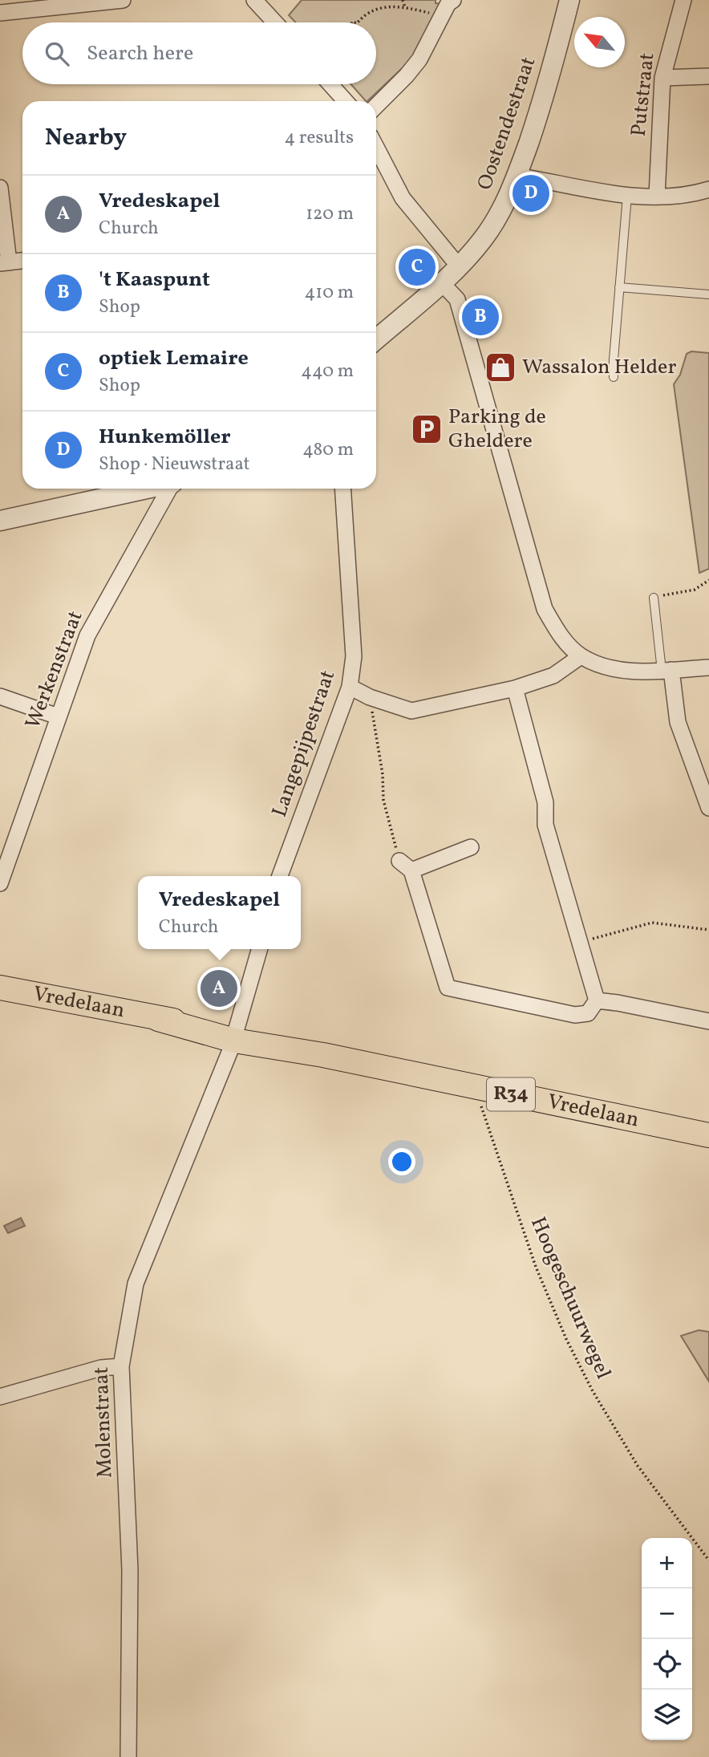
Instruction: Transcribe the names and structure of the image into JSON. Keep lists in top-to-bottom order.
{
  "streets": {
    "main road": ["Vredelaan", "R34"],
    "street": [
      "Putstraat",
      "Oostendestraat",
      "Werkenstraat",
      "Langepijpestraat",
      "Molenstraat"
    ],
    "path": ["Hoogeschuurwegel"]
  },
  "crossings": [
    ["Vredelaan", "Hoogeschuurwegel"],
    ["Vredelaan", "Molenstraat"]
  ],
  "places": {
    "shop": ["Wassalon Helder"],
    "parking": ["Parking de Gheldere"]
  },
  "north": "top left",
  "page": {
    "search": "Search here",
    "heading": ["Nearby", "4 results"],
    "pins": [
      "D",
      "C",
      "B",
      "A"
    ],
    "list": [
      {
        "mark": "A",
        "name": "Vredeskapel",
        "note": "Church",
        "value": "120 m"
      },
      {
        "mark": "B",
        "name": "'t Kaaspunt",
        "note": "Shop",
        "value": "410 m"
      },
      {
        "mark": "C",
        "name": "optiek Lemaire",
        "note": "Shop",
        "value": "440 m"
      },
      {
        "mark": "D",
        "name": "Hunkemöller",
        "note": "Shop · Nieuwstraat",
        "value": "480 m"
      }
    ],
    "popup": ["Vredeskapel", "Church"],
    "map_buttons": ["+", "−"]
  }
}
